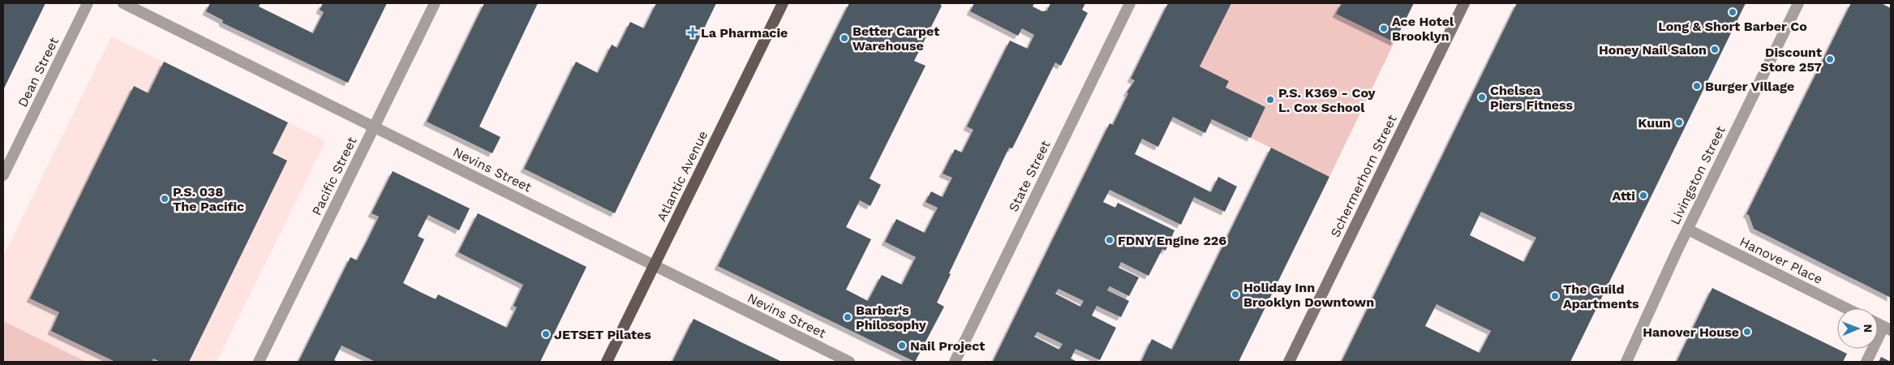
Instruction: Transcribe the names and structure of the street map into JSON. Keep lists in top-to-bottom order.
{
  "streets": {
    "main road": ["Atlantic Avenue", "Schermerhorn Street"],
    "street": [
      "Dean Street",
      "Nevins Street",
      "Livingston Street",
      "Pacific Street",
      "State Street",
      "Hanover Place"
    ]
  },
  "crossings": [
    ["Nevins Street", "Pacific Street"],
    ["Nevins Street", "Atlantic Avenue"],
    ["Livingston Street", "Hanover Place"]
  ],
  "places": {
    "other": [
      "Long & Short Barber Co",
      "Ace Hotel Brooklyn",
      "Better Carpet Warehouse",
      "Honey Nail Salon",
      "Discount Store 257",
      "Burger Village",
      "Chelsea Piers Fitness",
      "P.S. K369 - Coy L. Cox School",
      "Kuun",
      "Atti",
      "P.S. 038 The Pacific",
      "FDNY Engine 226",
      "Holiday Inn Brooklyn Downtown",
      "The Guild Apartments",
      "Barber's Philosophy",
      "Hanover House",
      "JETSET Pilates",
      "Nail Project"
    ],
    "health": ["La Pharmacie"]
  },
  "north": "right"
}
